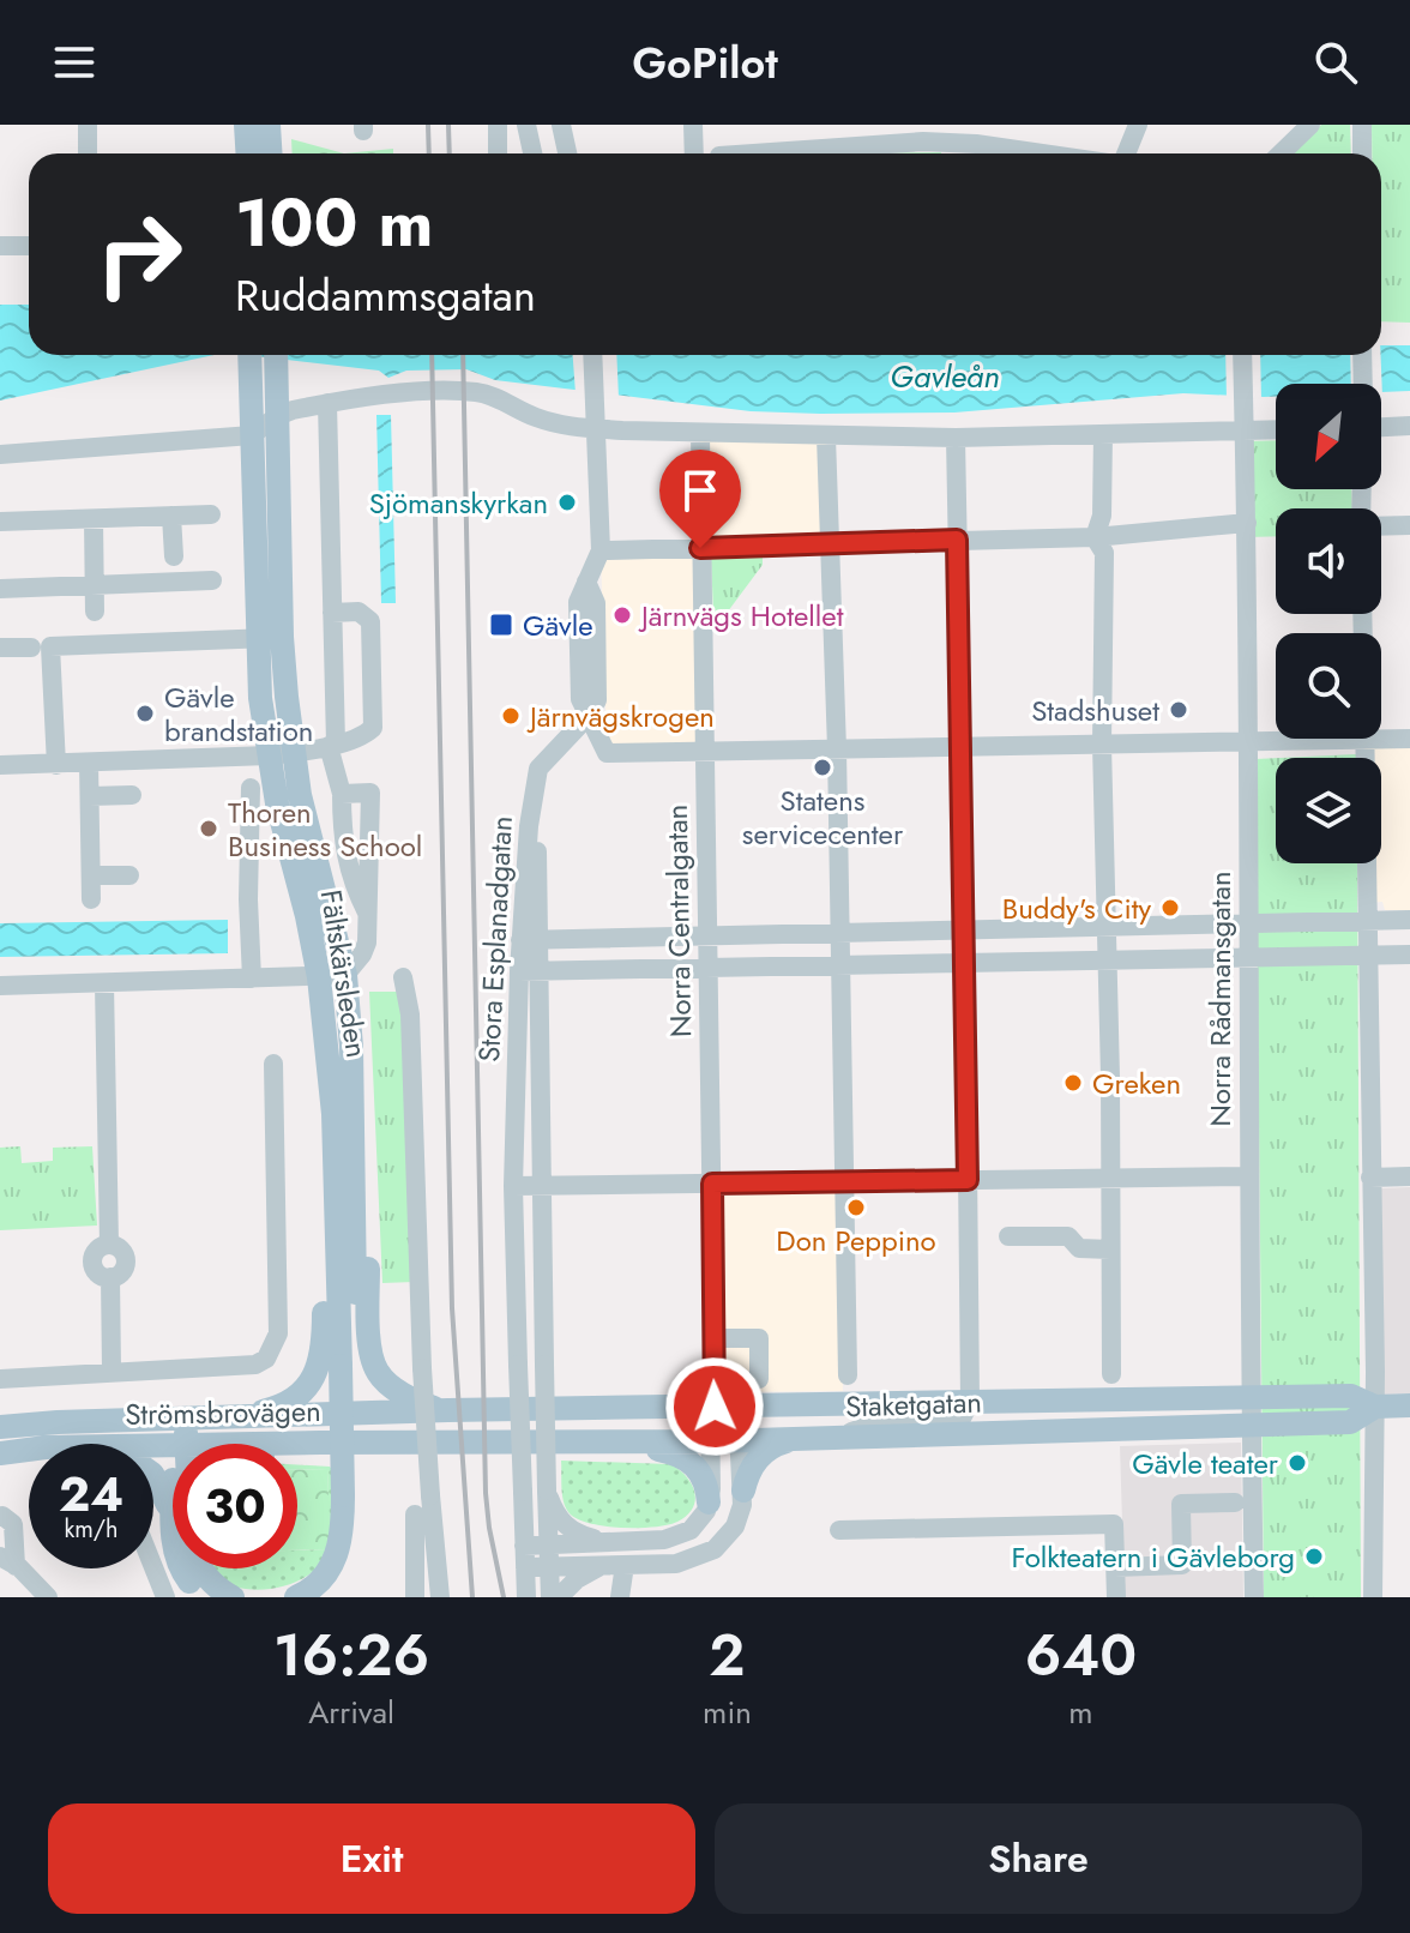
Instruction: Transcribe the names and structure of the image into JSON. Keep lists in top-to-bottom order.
{
  "streets": {
    "main road": ["Fältskärsleden", "Staketgatan", "Strömsbrovägen"],
    "street": ["Norra Centralgatan", "Stora Esplanadgatan", "Norra Rådmansgatan"]
  },
  "crossings": [
    ["Norra Centralgatan", "Stora Esplanadgatan"],
    ["Norra Centralgatan", "Staketgatan"],
    ["Norra Rådmansgatan", "Staketgatan"],
    ["Staketgatan", "Strömsbrovägen"]
  ],
  "water": ["Gavleån"],
  "places": {
    "other": [
      "Sjömanskyrkan",
      "Järnvägs Hotellet",
      "Stadshuset",
      "Gävle brandstation",
      "Järnvägskrogen",
      "Statens servicecenter",
      "Thoren Business School",
      "Buddy's City",
      "Greken",
      "Don Peppino",
      "Gävle teater",
      "Folkteatern i Gävleborg"
    ],
    "transit": ["Gävle"]
  },
  "north": "bottom left",
  "page": {
    "header": "GoPilot",
    "turn": ["100 m", "Ruddammsgatan"],
    "speed": "24 km/h",
    "limit": "30",
    "eta": [
      "16:26",
      "Arrival",
      "2",
      "min",
      "640",
      "m"
    ],
    "buttons": ["Exit", "Share"]
  }
}
